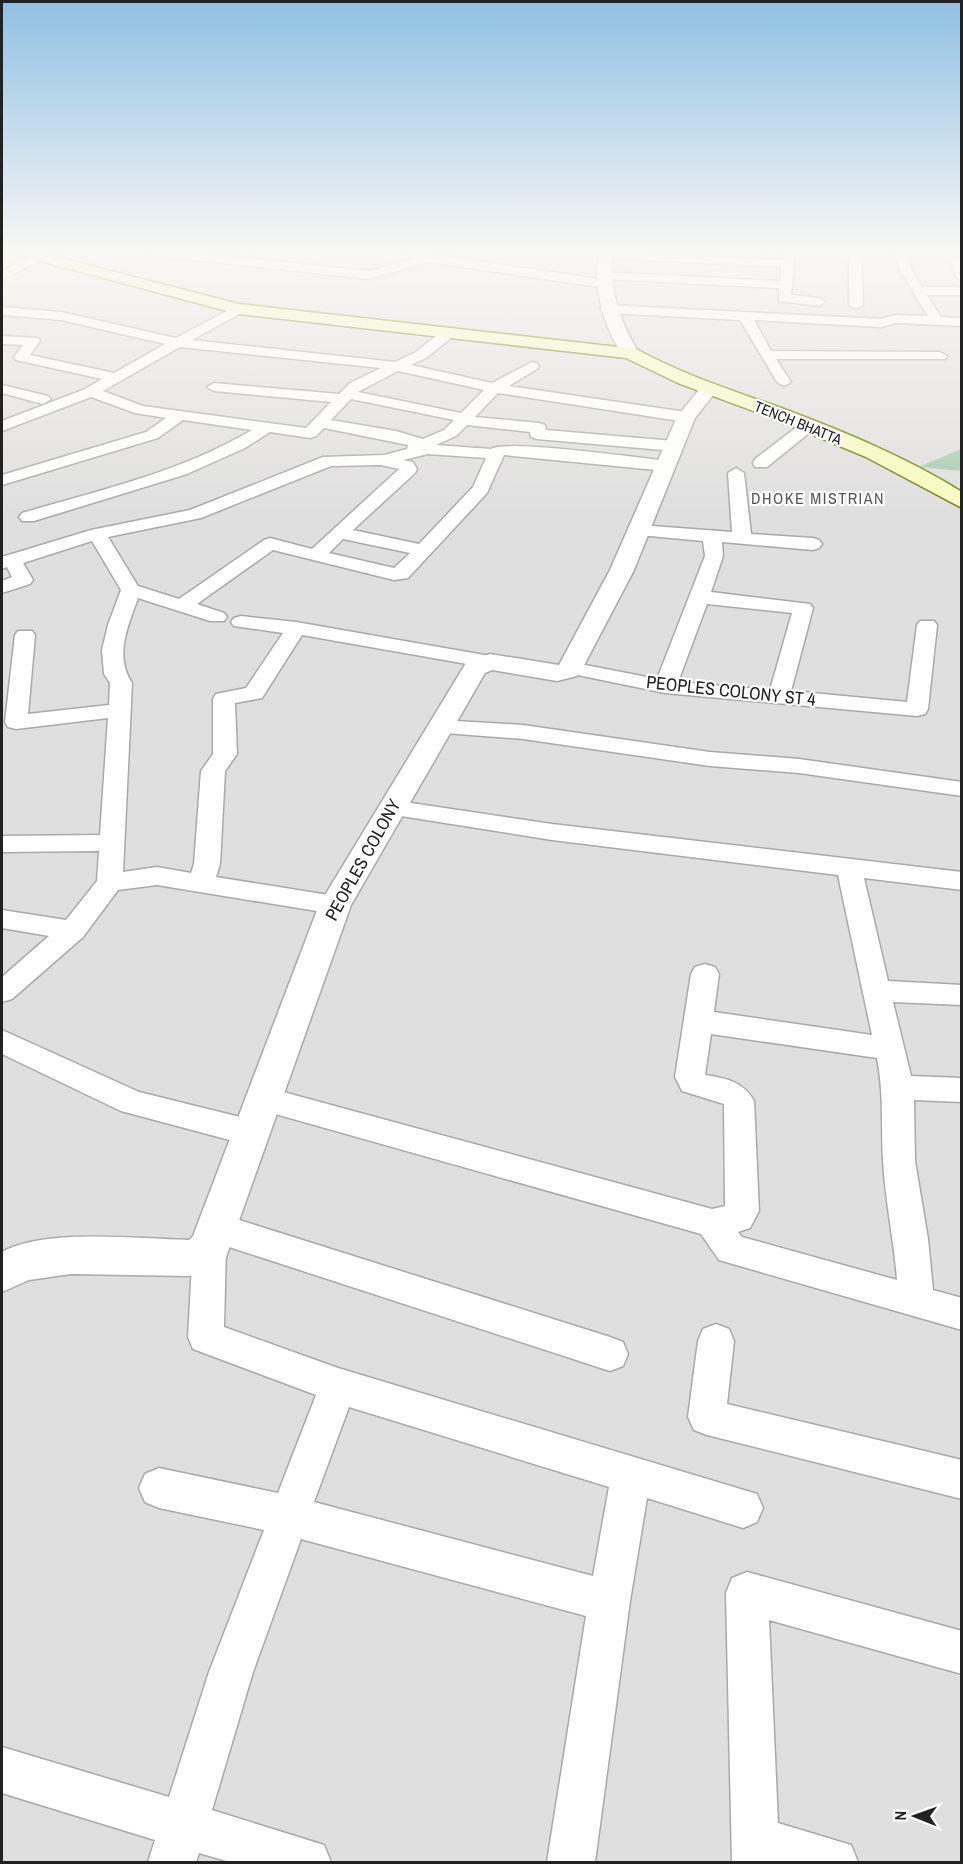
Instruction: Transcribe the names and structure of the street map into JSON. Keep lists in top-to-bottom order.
{
  "streets": {
    "main road": ["TENCH BHATTA"],
    "street": ["PEOPLES COLONY ST 4", "PEOPLES COLONY"]
  },
  "districts": ["DHOKE MISTRIAN"],
  "north": "left"
}
